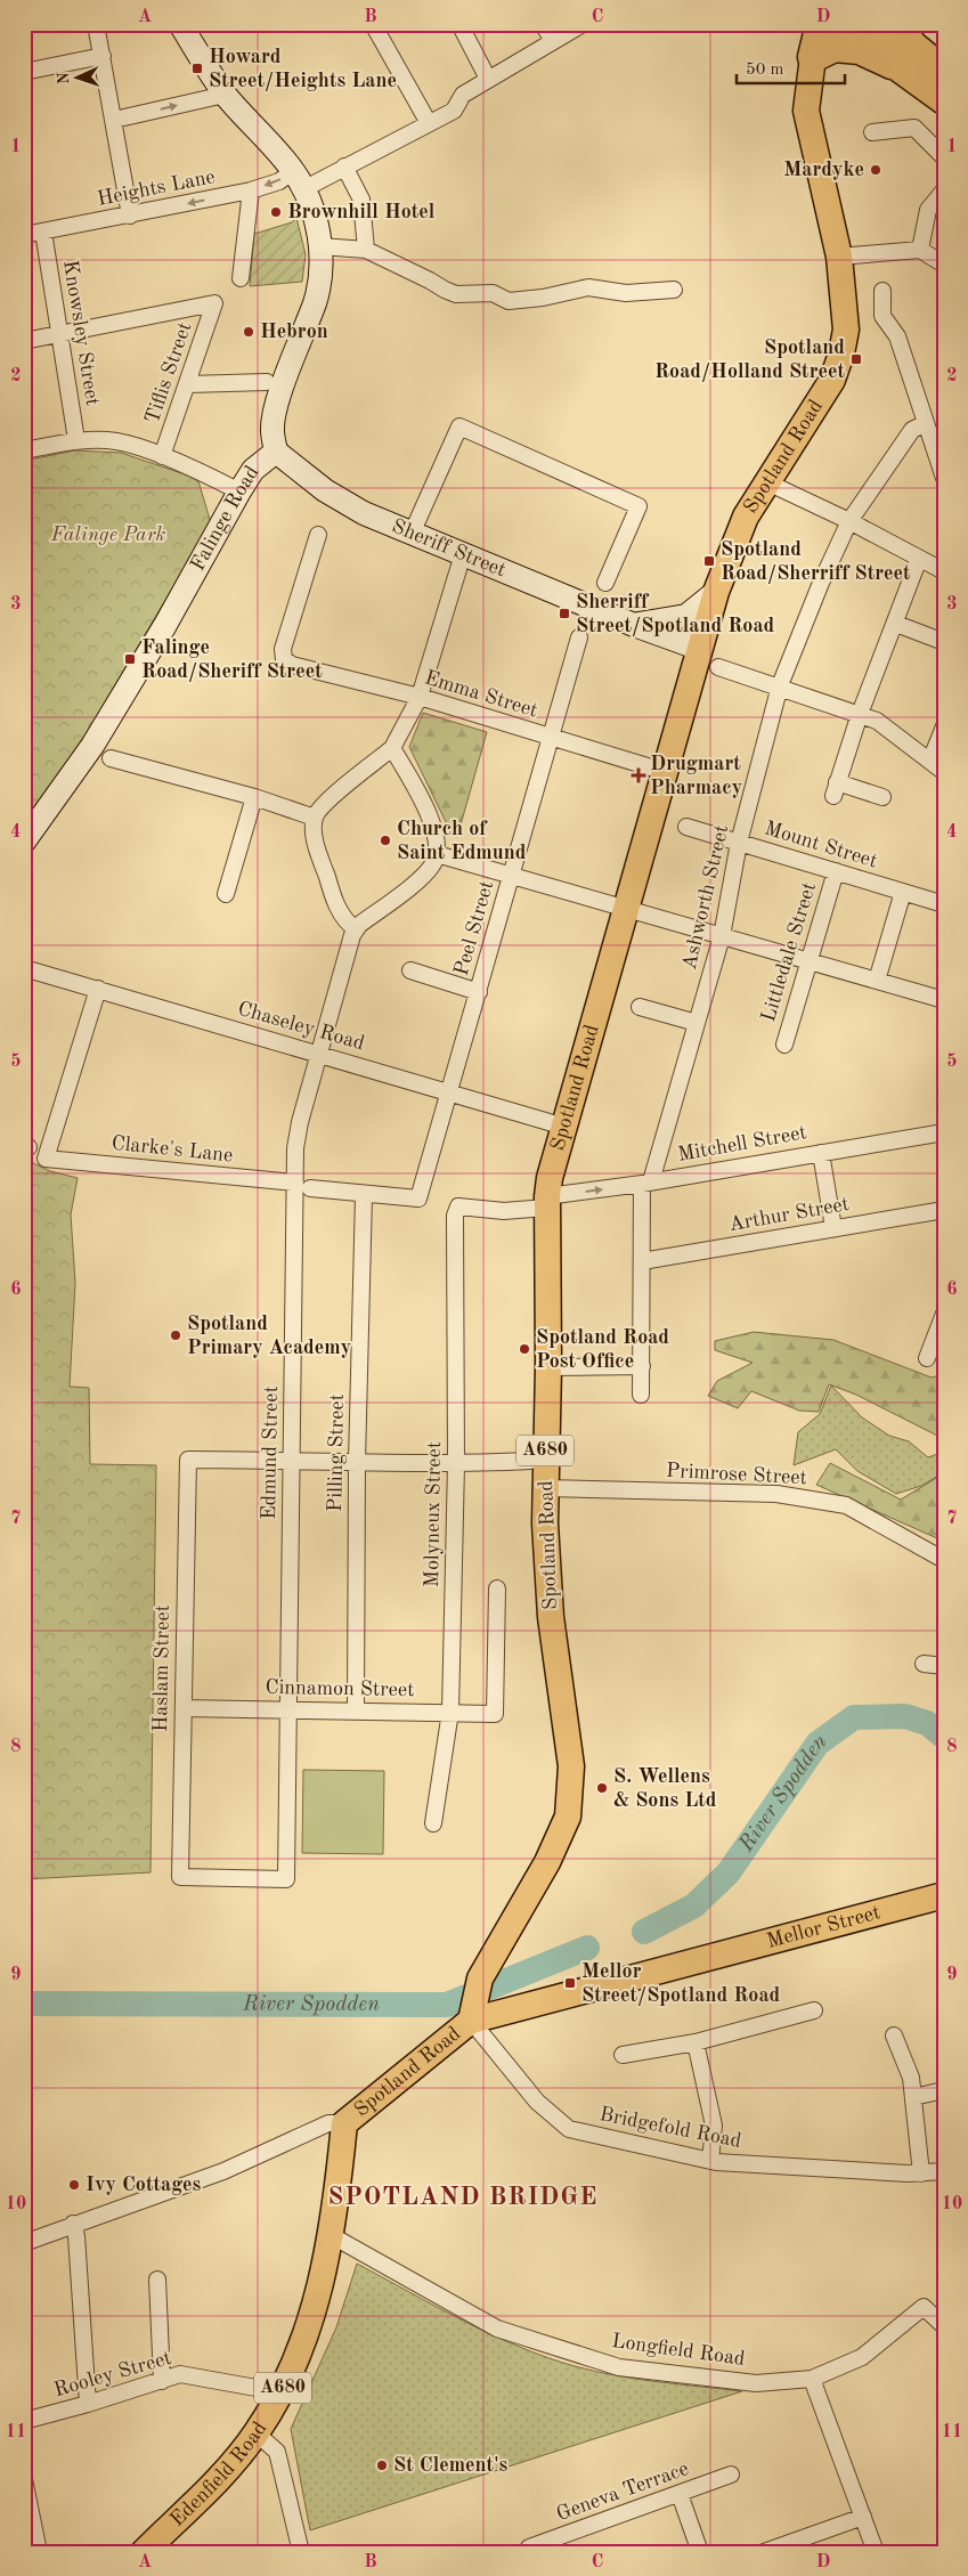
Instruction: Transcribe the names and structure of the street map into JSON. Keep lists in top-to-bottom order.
{
  "streets": {
    "main road": [
      "Spotland Road",
      "Falinge Road",
      "Sheriff Street",
      "A680",
      "Mellor Street",
      "Edenfield Road"
    ],
    "street": [
      "Heights Lane",
      "Knowsley Street",
      "Tiflis Street",
      "Emma Street",
      "Mount Street",
      "Ashworth Street",
      "Peel Street",
      "Littledale Street",
      "Chaseley Road",
      "Mitchell Street",
      "Clarke's Lane",
      "Arthur Street",
      "Edmund Street",
      "Pilling Street",
      "Primrose Street",
      "Molyneux Street",
      "Haslam Street",
      "Cinnamon Street",
      "Bridgefold Road",
      "Longfield Road",
      "Rooley Street",
      "Geneva Terrace"
    ]
  },
  "crossings": [
    ["Heights Lane", "Knowsley Street"],
    ["Heights Lane", "Falinge Road"],
    ["Knowsley Street", "Tiflis Street"],
    ["Spotland Road", "Sheriff Street"],
    ["Spotland Road", "Emma Street"],
    ["Spotland Road", "Chaseley Road"],
    ["Spotland Road", "Mitchell Street"],
    ["Spotland Road", "Primrose Street"],
    ["Spotland Road", "Molyneux Street"],
    ["Spotland Road", "Mellor Street"],
    ["Spotland Road", "Bridgefold Road"],
    ["Spotland Road", "Edenfield Road"],
    ["Falinge Road", "Sheriff Street"],
    ["Emma Street", "Peel Street"],
    ["Mount Street", "Ashworth Street"],
    ["Mount Street", "Littledale Street"],
    ["Ashworth Street", "Mitchell Street"],
    ["Ashworth Street", "Arthur Street"],
    ["Peel Street", "Chaseley Road"],
    ["Peel Street", "Pilling Street"],
    ["Chaseley Road", "Clarke's Lane"],
    ["Chaseley Road", "Edmund Street"],
    ["Mitchell Street", "Molyneux Street"],
    ["Clarke's Lane", "Edmund Street"],
    ["Edmund Street", "Haslam Street"],
    ["Edmund Street", "Cinnamon Street"],
    ["Pilling Street", "Cinnamon Street"],
    ["Molyneux Street", "Cinnamon Street"],
    ["Haslam Street", "Cinnamon Street"],
    ["Mellor Street", "Bridgefold Road"],
    ["Longfield Road", "Edenfield Road"],
    ["Rooley Street", "Edenfield Road"]
  ],
  "districts": ["SPOTLAND BRIDGE"],
  "water": ["River Spodden"],
  "parks": ["Falinge Park"],
  "places": {
    "transit": [
      "Howard Street/Heights Lane",
      "Spotland Road/Holland Street",
      "Spotland Road/Sherriff Street",
      "Sherriff Street/Spotland Road",
      "Falinge Road/Sheriff Street",
      "Mellor Street/Spotland Road"
    ],
    "other": [
      "Mardyke",
      "Brownhill Hotel",
      "Hebron",
      "Church of Saint Edmund",
      "Spotland Primary Academy",
      "Spotland Road Post Office",
      "S. Wellens & Sons Ltd",
      "Ivy Cottages",
      "St Clement's"
    ],
    "health": ["Drugmart Pharmacy"]
  },
  "scale_bar": "50 m",
  "north": "left",
  "grid": {
    "columns": [
      "A",
      "B",
      "C",
      "D"
    ],
    "rows": [
      "1",
      "2",
      "3",
      "4",
      "5",
      "6",
      "7",
      "8",
      "9",
      "10",
      "11"
    ]
  }
}
